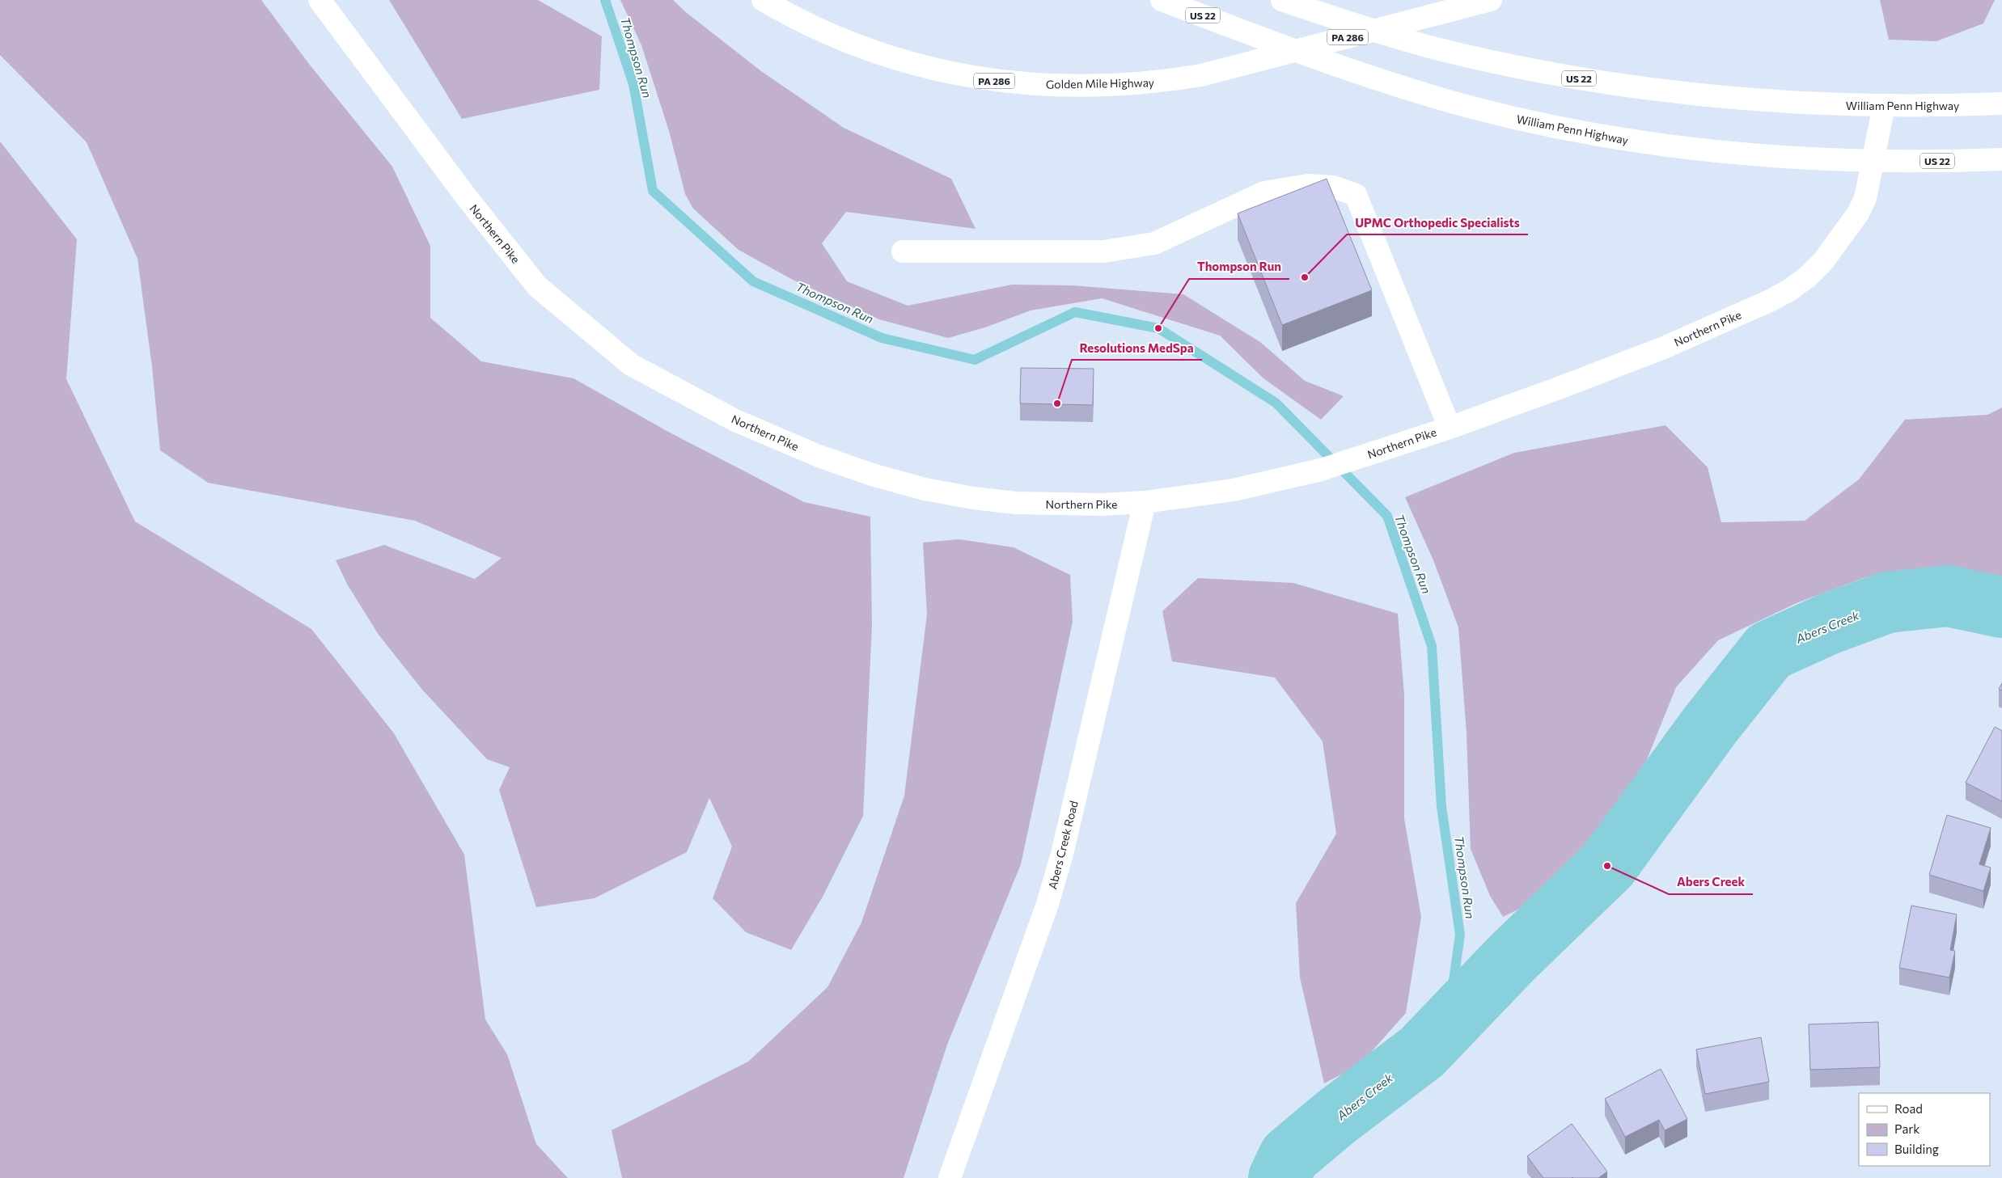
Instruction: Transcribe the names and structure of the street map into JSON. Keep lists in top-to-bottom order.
{
  "streets": {
    "main road": [
      "US 22",
      "PA 286",
      "Golden Mile Highway",
      "William Penn Highway",
      "Northern Pike",
      "Abers Creek Road"
    ]
  },
  "crossings": [
    ["William Penn Highway", "Northern Pike"],
    ["Northern Pike", "Abers Creek Road"]
  ],
  "water": ["Thompson Run", "Abers Creek"],
  "places": [
    "UPMC Orthopedic Specialists",
    "Thompson Run",
    "Resolutions MedSpa",
    "Abers Creek"
  ],
  "legend": ["Road", "Park", "Building"]
}
